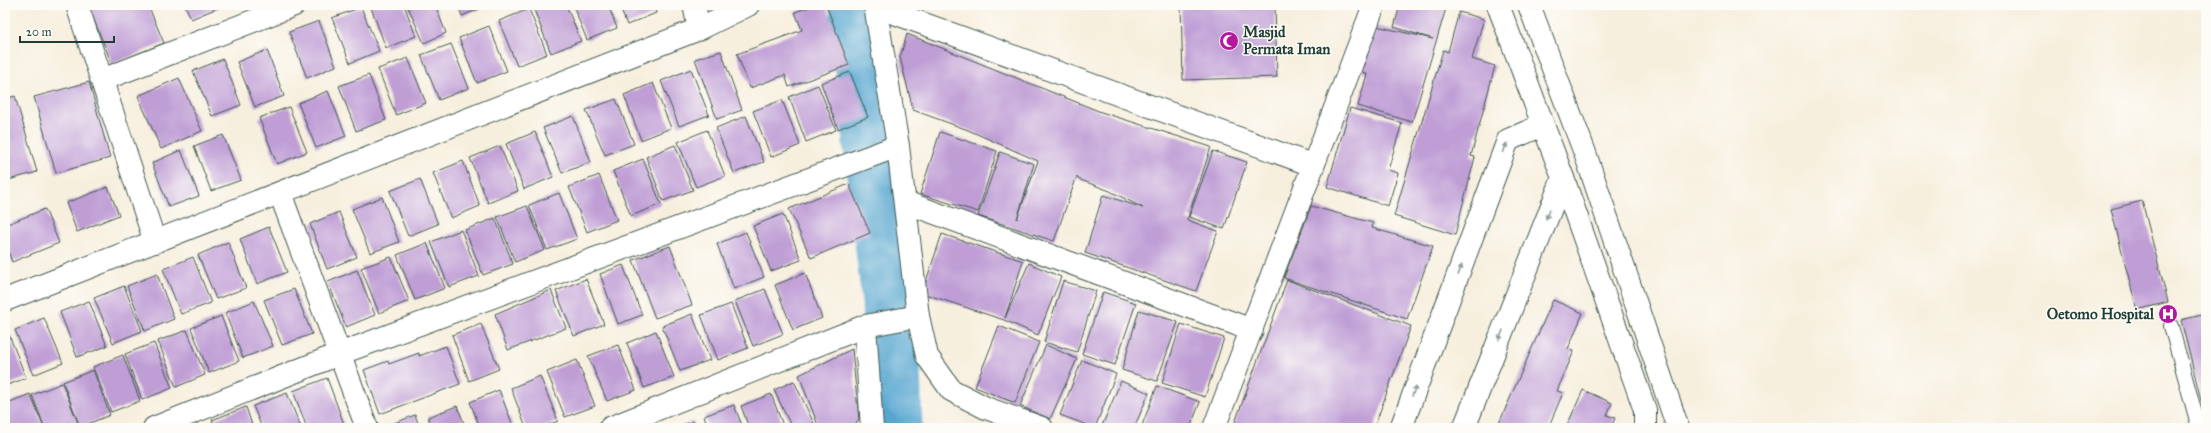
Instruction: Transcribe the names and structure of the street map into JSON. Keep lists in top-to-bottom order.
{
  "places": {
    "mosque": ["Masjid Permata Iman"],
    "hospital": ["Oetomo Hospital"]
  },
  "scale_bar": "20 m"
}
